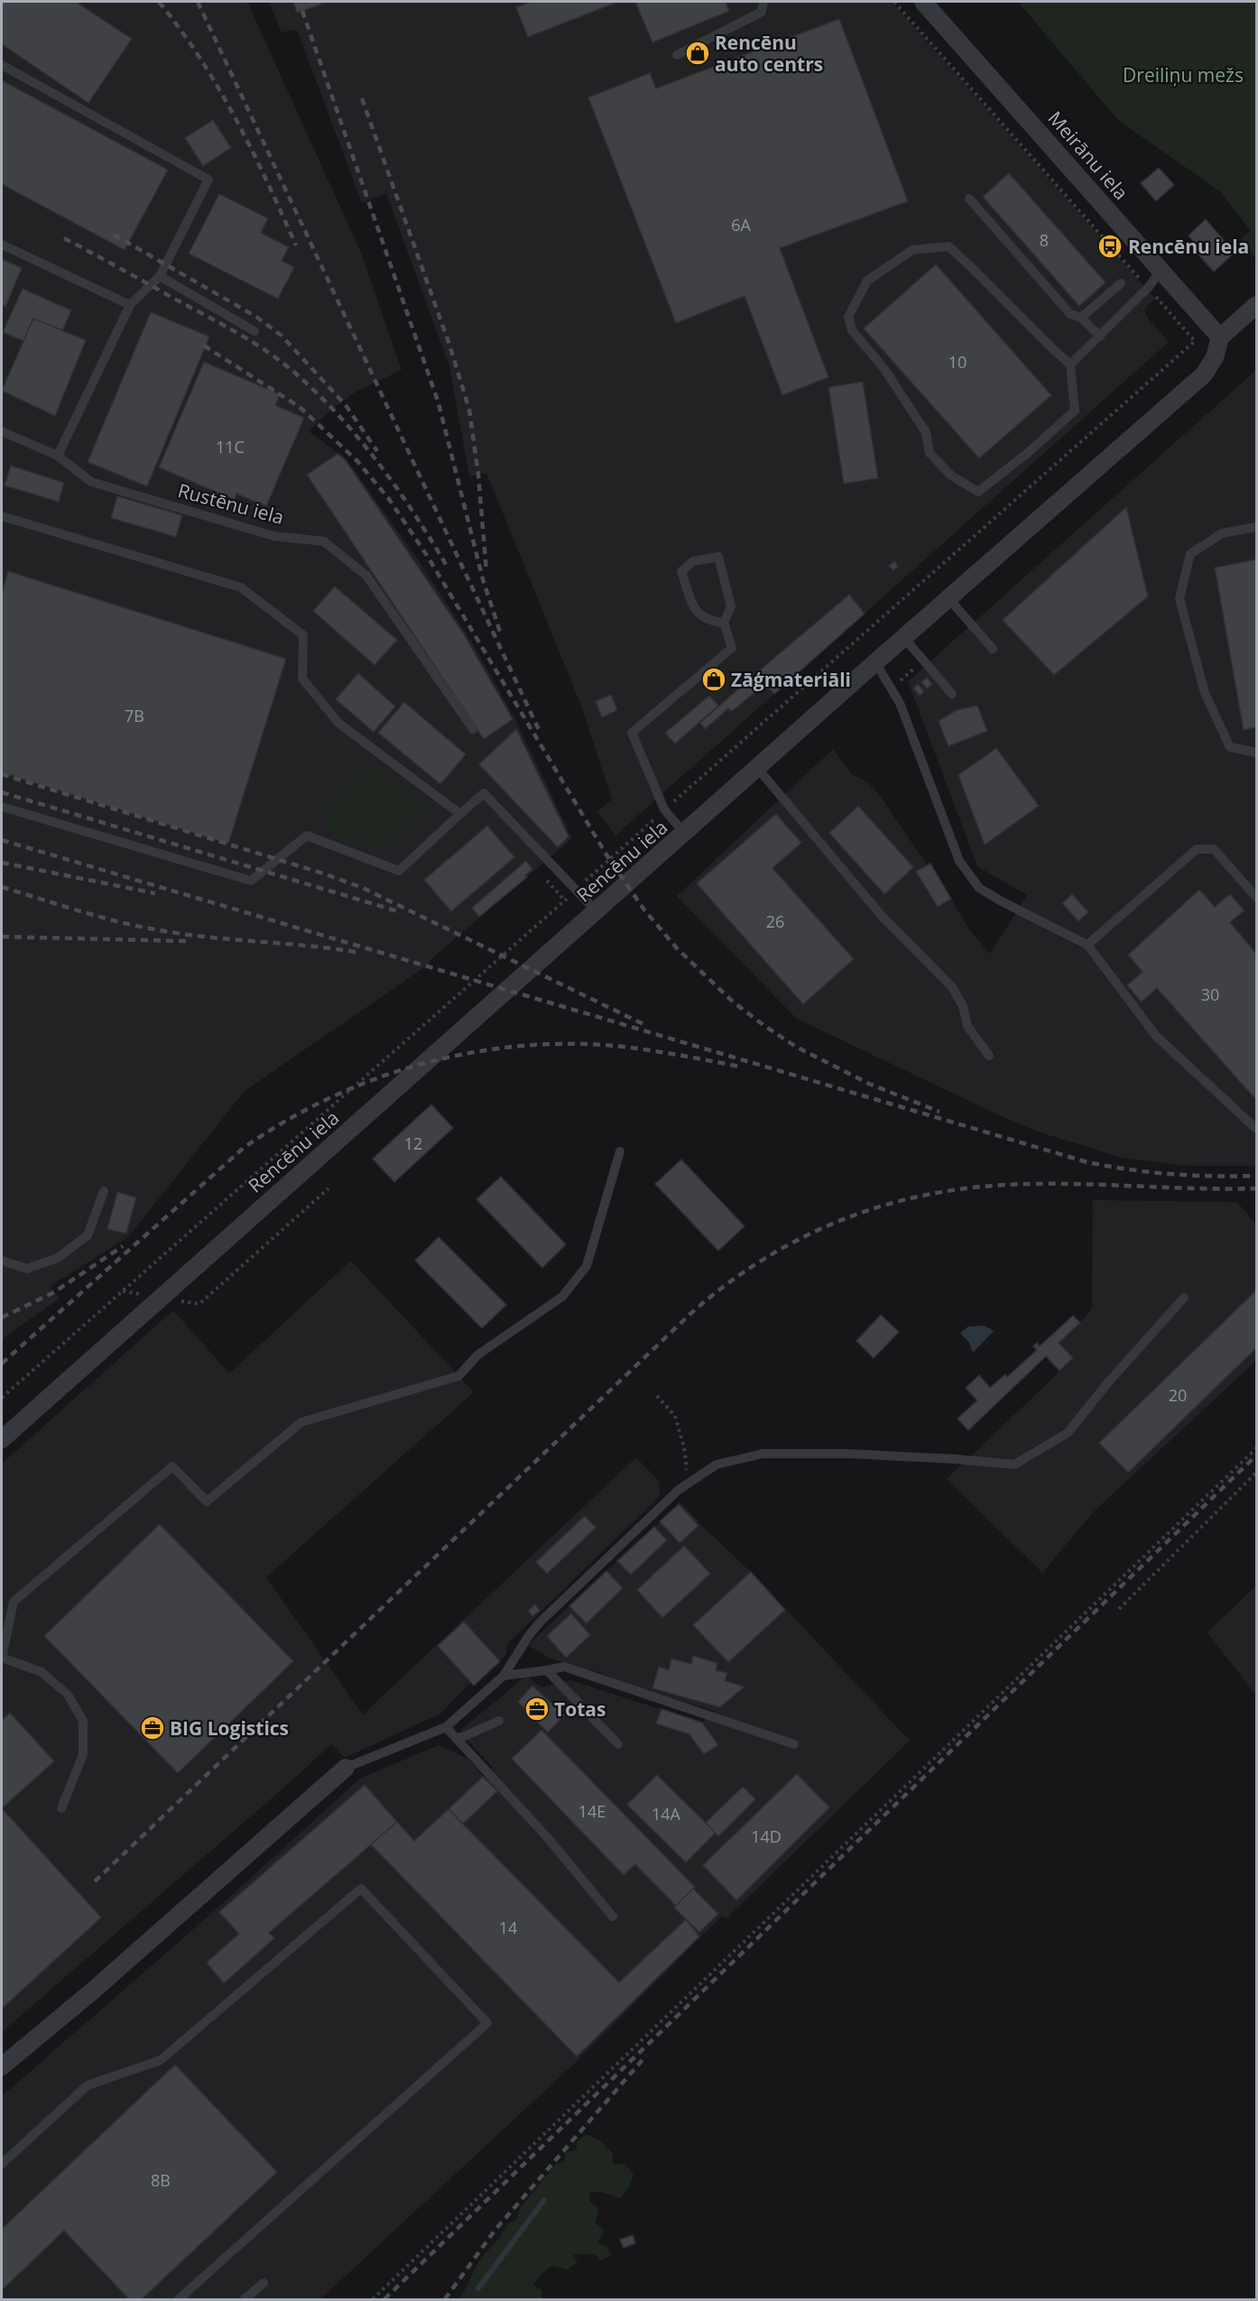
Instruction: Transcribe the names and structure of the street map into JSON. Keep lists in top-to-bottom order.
{
  "streets": {
    "street": ["Meirānu iela", "Rencēnu iela"],
    "lane": ["Rustēnu iela"]
  },
  "crossings": [
    ["Meirānu iela", "Rencēnu iela"]
  ],
  "parks": ["Dreiliņu mežs"],
  "places": {
    "shop": ["Rencēnu auto centrs", "Zāģmateriāli"],
    "bus stop": ["Rencēnu iela"],
    "office": ["Totas", "BIG Logistics"]
  },
  "house_numbers": [
    "6A",
    "8",
    "10",
    "11C",
    "7B",
    "26",
    "30",
    "12",
    "20",
    "14E",
    "14A",
    "14D",
    "14",
    "8B"
  ]
}
